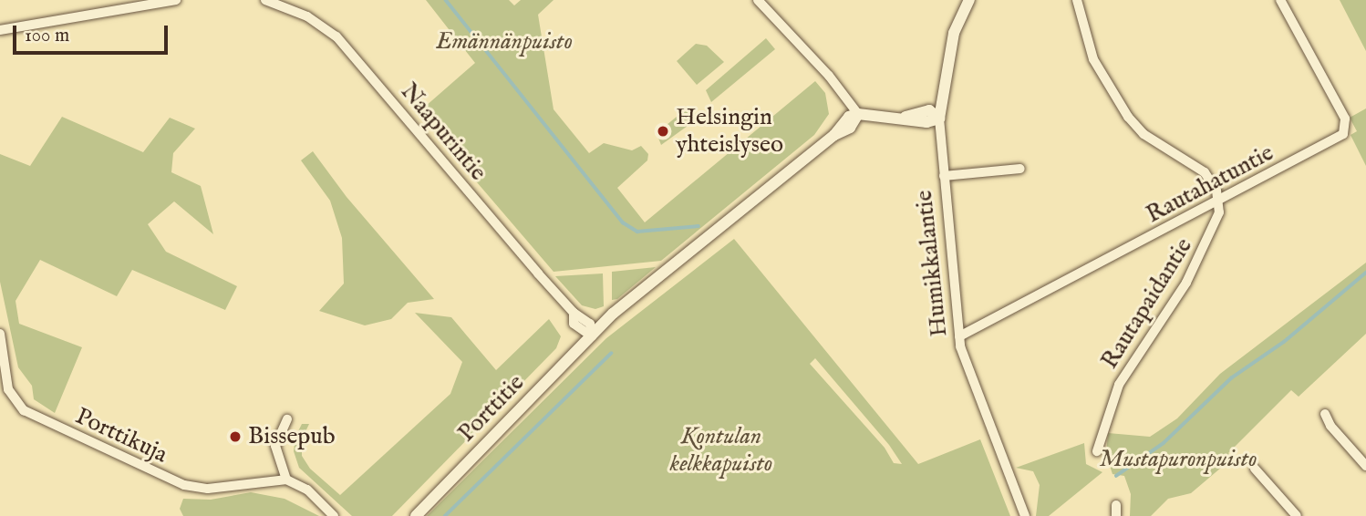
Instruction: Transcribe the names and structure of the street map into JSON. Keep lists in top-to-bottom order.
{
  "streets": {
    "street": [
      "Naapurintie",
      "Rautahatuntie",
      "Humikkalantie",
      "Rautapaidantie",
      "Porttitie",
      "Porttikuja"
    ]
  },
  "crossings": [
    ["Naapurintie", "Porttitie"],
    ["Rautahatuntie", "Humikkalantie"],
    ["Rautahatuntie", "Rautapaidantie"]
  ],
  "parks": ["Emännänpuisto", "Kontulan kelkkapuisto", "Mustapuronpuisto"],
  "places": ["Helsingin yhteislyseo", "Bissepub"],
  "scale_bar": "100 m"
}
